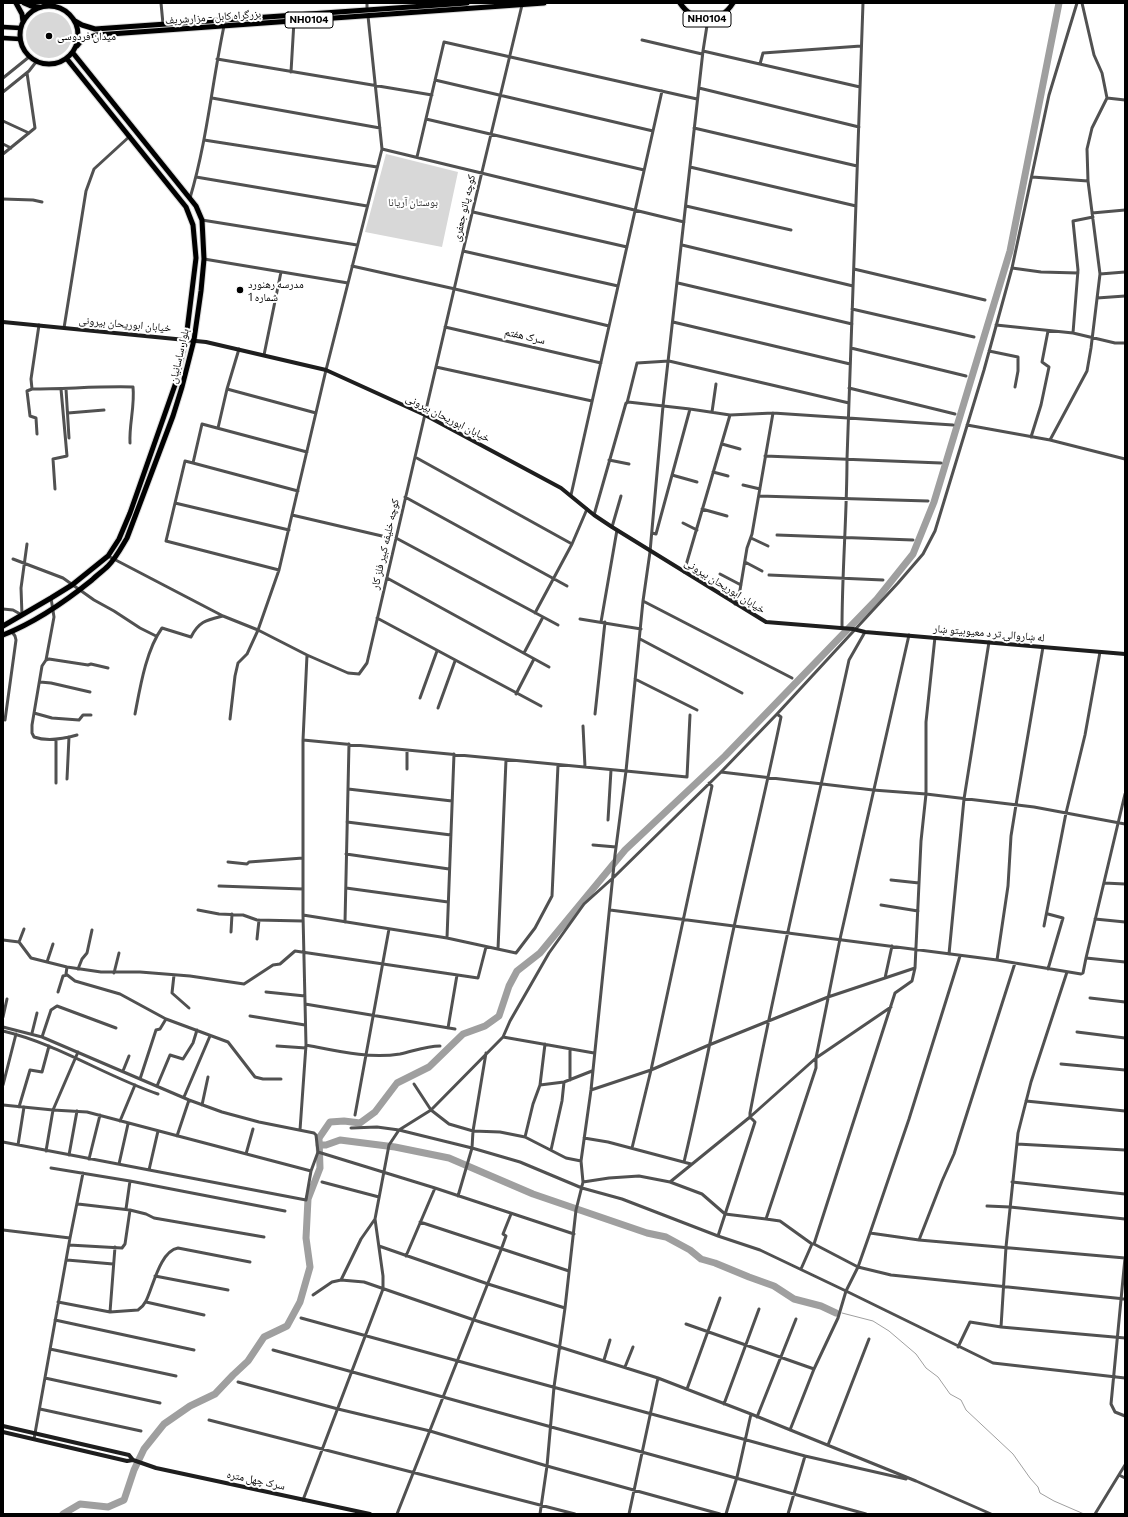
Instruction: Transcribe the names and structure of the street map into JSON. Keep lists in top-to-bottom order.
{
  "streets": {
    "highway": ["بزرگراه کابل - مزارشریف", "NH0104", "بلوار ساسانیان"],
    "street": [
      "کوچه پاتو جعفری",
      "خیابان ابوریحان بیرونی",
      "سرک هفتم",
      "کوچه خلیفه کبیر فلز کار",
      "له ښاروالۍ تر د معیوبیتو ښار",
      "سرک چهل متره"
    ]
  },
  "crossings": [
    ["بزرگراه کابل - مزارشریف", "NH0104"],
    ["بزرگراه کابل - مزارشریف", "کوچه پاتو جعفری"],
    ["بزرگراه کابل - مزارشریف", "بلوار ساسانیان"],
    ["NH0104", "بلوار ساسانیان"],
    ["کوچه پاتو جعفری", "خیابان ابوریحان بیرونی"],
    ["کوچه پاتو جعفری", "سرک هفتم"],
    ["کوچه پاتو جعفری", "کوچه خلیفه کبیر فلز کار"],
    ["خیابان ابوریحان بیرونی", "بلوار ساسانیان"],
    ["خیابان ابوریحان بیرونی", "کوچه خلیفه کبیر فلز کار"],
    ["خیابان ابوریحان بیرونی", "له ښاروالۍ تر د معیوبیتو ښار"]
  ],
  "parks": ["بوستان آریانا"],
  "places": ["میدان فردوسی", "مدرسه رهنورد شماره 1"]
}
